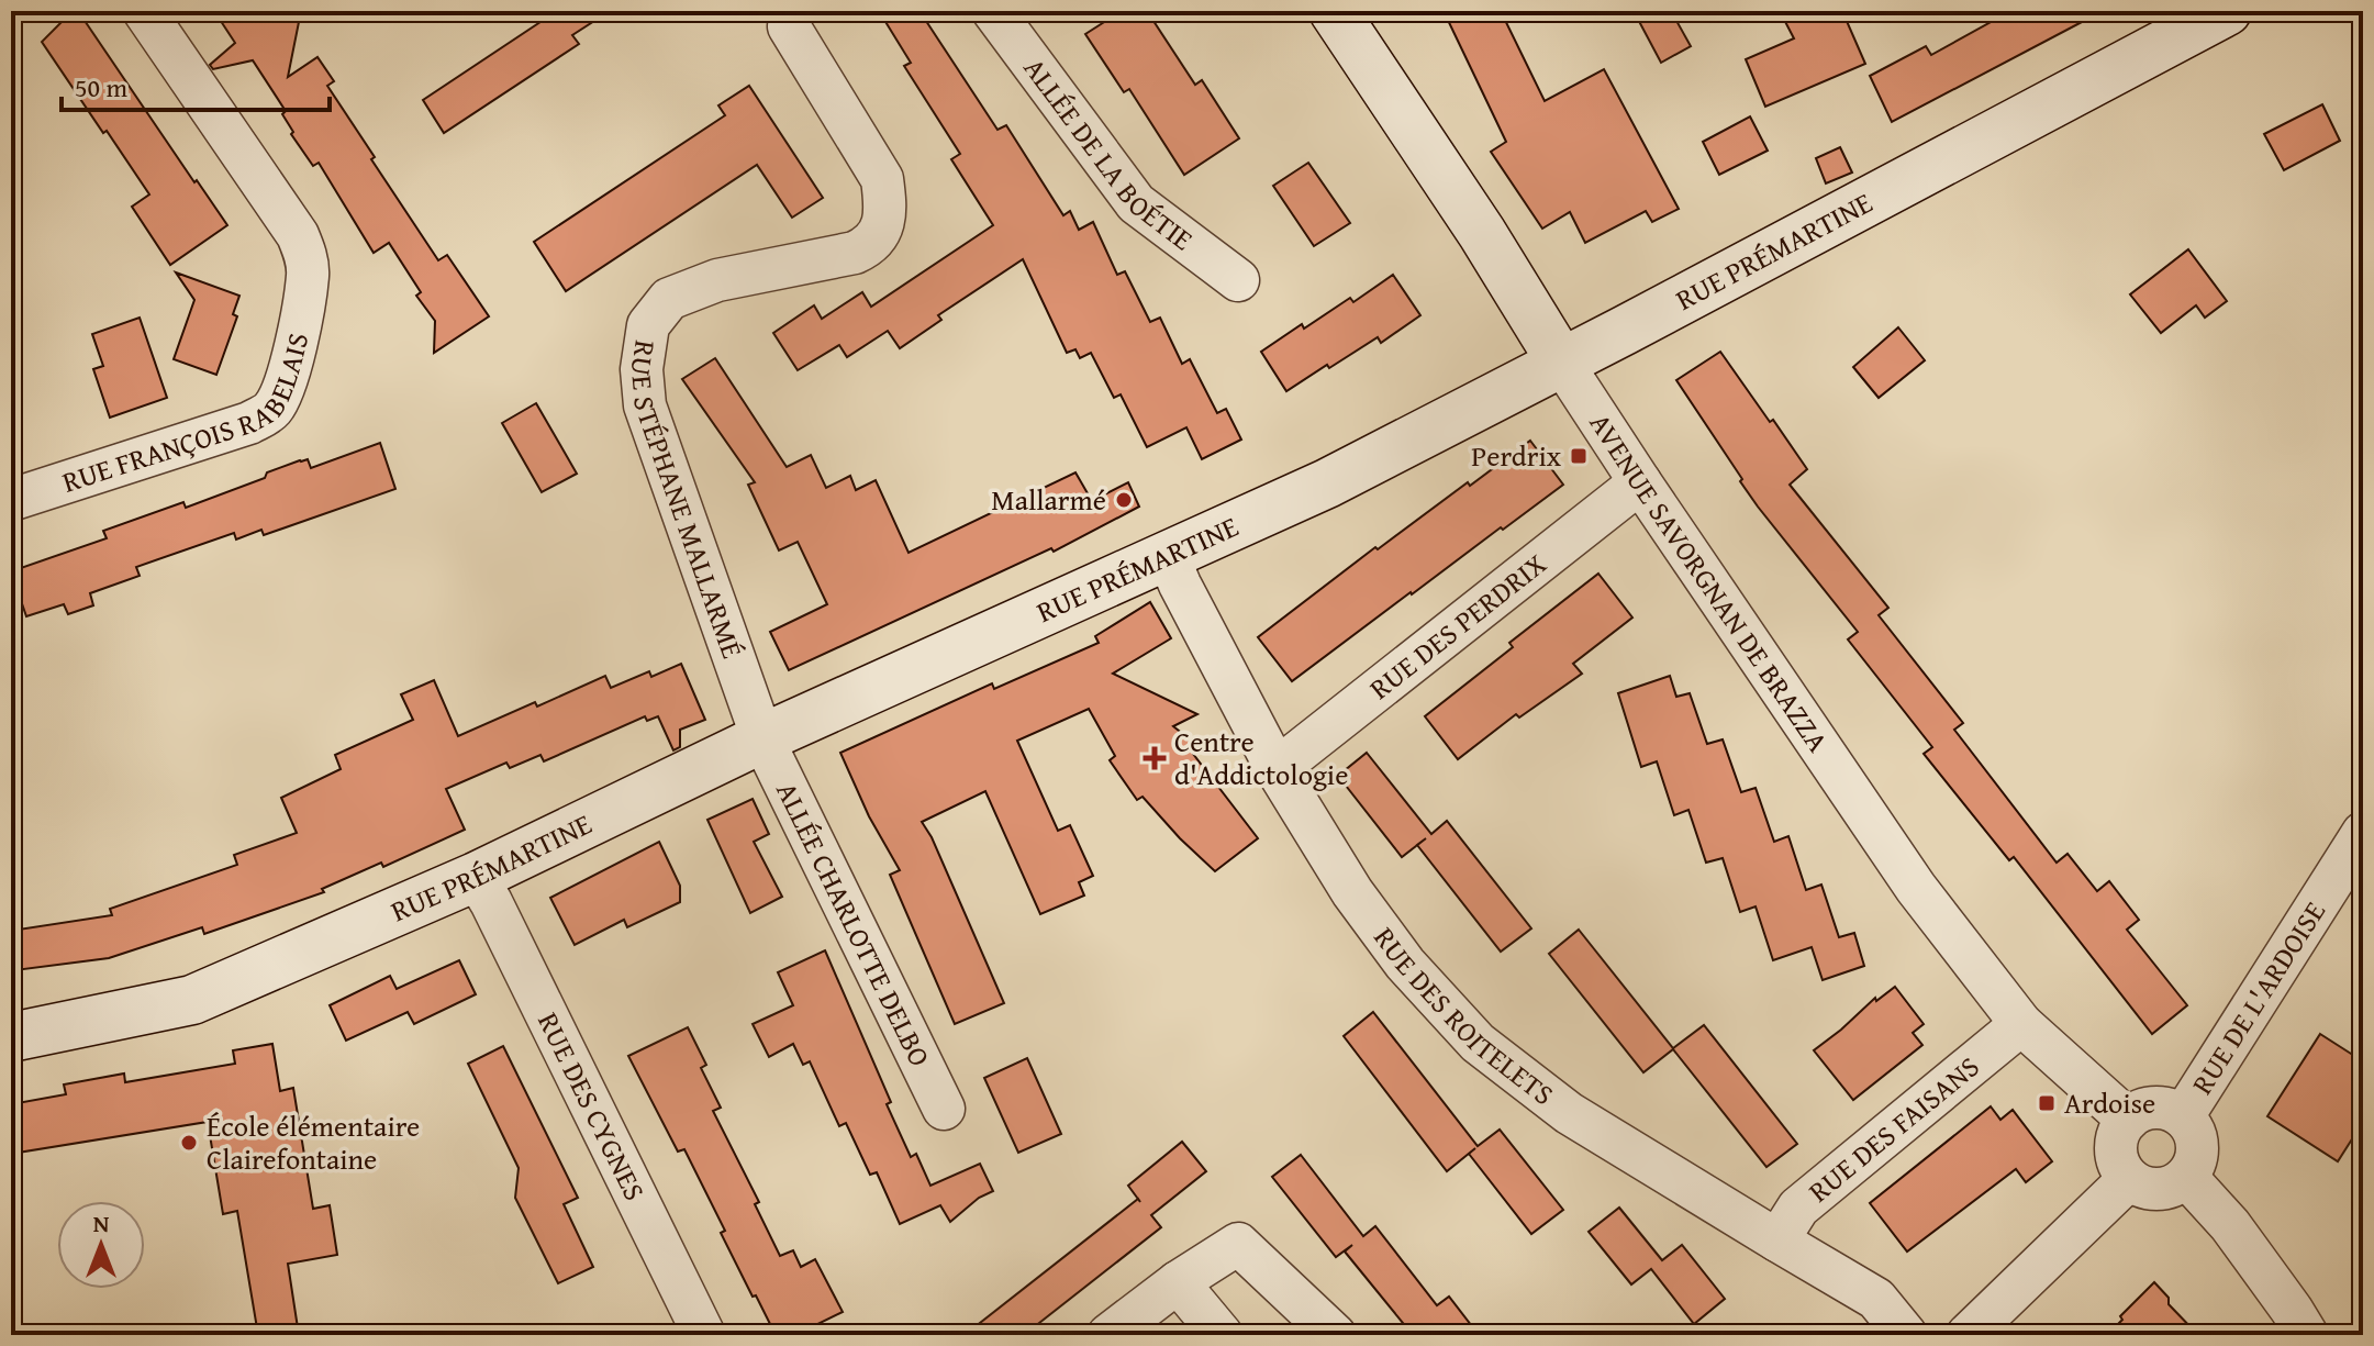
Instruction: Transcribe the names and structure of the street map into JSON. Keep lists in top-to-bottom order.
{
  "streets": {
    "street": [
      "ALLÉE DE LA BOÉTIE",
      "RUE PRÉMARTINE",
      "RUE FRANÇOIS RABELAIS",
      "RUE STÉPHANE MALLARMÉ",
      "AVENUE SAVORGNAN DE BRAZZA",
      "RUE DES PERDRIX",
      "ALLÉE CHARLOTTE DELBO",
      "RUE DE L'ARDOISE",
      "RUE DES ROITELETS",
      "RUE DES CYGNES",
      "RUE DES FAISANS"
    ]
  },
  "crossings": [
    ["RUE PRÉMARTINE", "RUE STÉPHANE MALLARMÉ"],
    ["RUE PRÉMARTINE", "AVENUE SAVORGNAN DE BRAZZA"],
    ["RUE PRÉMARTINE", "ALLÉE CHARLOTTE DELBO"],
    ["RUE PRÉMARTINE", "RUE DES ROITELETS"],
    ["RUE PRÉMARTINE", "RUE DES CYGNES"],
    ["RUE STÉPHANE MALLARMÉ", "ALLÉE CHARLOTTE DELBO"],
    ["AVENUE SAVORGNAN DE BRAZZA", "RUE DES PERDRIX"],
    ["AVENUE SAVORGNAN DE BRAZZA", "RUE DE L'ARDOISE"],
    ["AVENUE SAVORGNAN DE BRAZZA", "RUE DES FAISANS"],
    ["RUE DES PERDRIX", "RUE DES ROITELETS"],
    ["RUE DES ROITELETS", "RUE DES FAISANS"]
  ],
  "places": {
    "transit": ["Perdrix", "Ardoise"],
    "other": ["Mallarmé", "École élémentaire Clairefontaine"],
    "health": ["Centre d'Addictologie"]
  },
  "scale_bar": "50 m",
  "north": "top"
}
